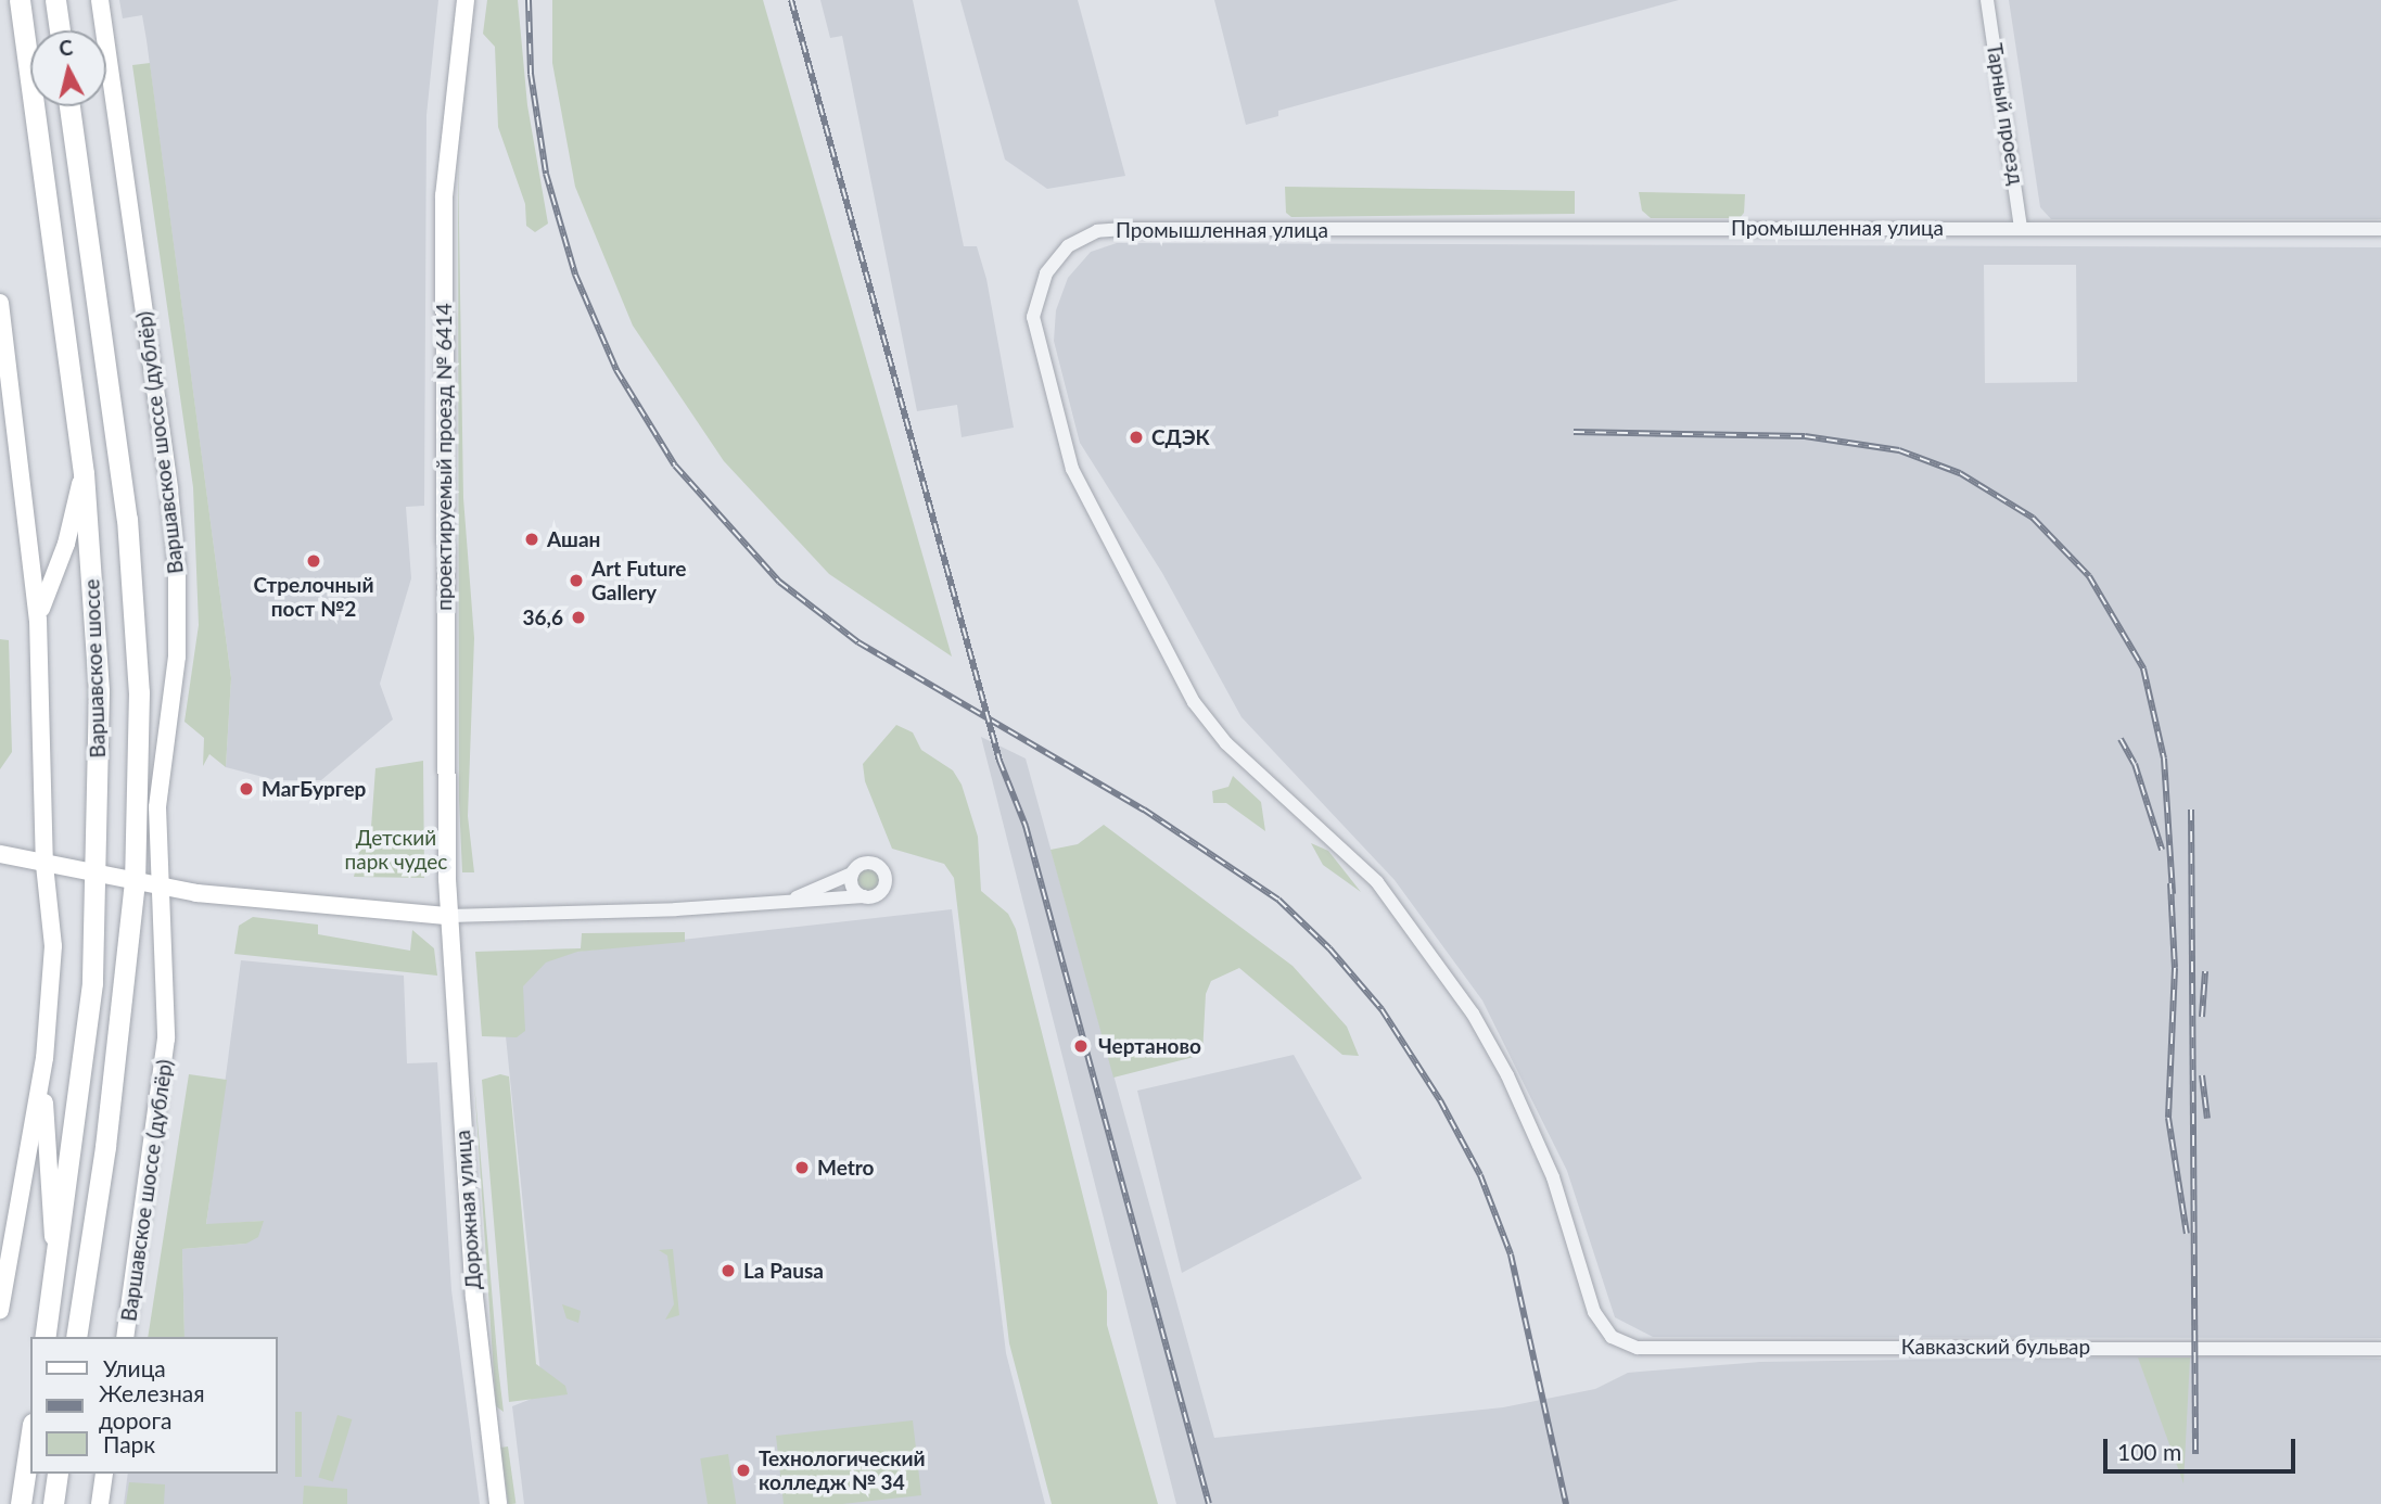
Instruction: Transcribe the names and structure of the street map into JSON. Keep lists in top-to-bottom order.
{
  "streets": {
    "main road": [
      "Варшавское шоссе (дублёр)",
      "проектируемый проезд № 6414",
      "Варшавское шоссе",
      "Дорожная улица"
    ],
    "street": ["Тарный проезд", "Промышленная улица", "Кавказский бульвар"]
  },
  "crossings": [
    ["Тарный проезд", "Промышленная улица"],
    ["Промышленная улица", "Кавказский бульвар"],
    ["проектируемый проезд № 6414", "Дорожная улица"]
  ],
  "parks": ["Детский парк чудес"],
  "places": [
    "СДЭК",
    "Ашан",
    "Стрелочный пост №2",
    "Art Future Gallery",
    "36,6",
    "МагБургер",
    "Чертаново",
    "Metro",
    "La Pausa",
    "Технологический колледж № 34"
  ],
  "legend": ["Улица", "Железная дорога", "Парк"],
  "scale_bar": "100 m",
  "north": "top"
}
